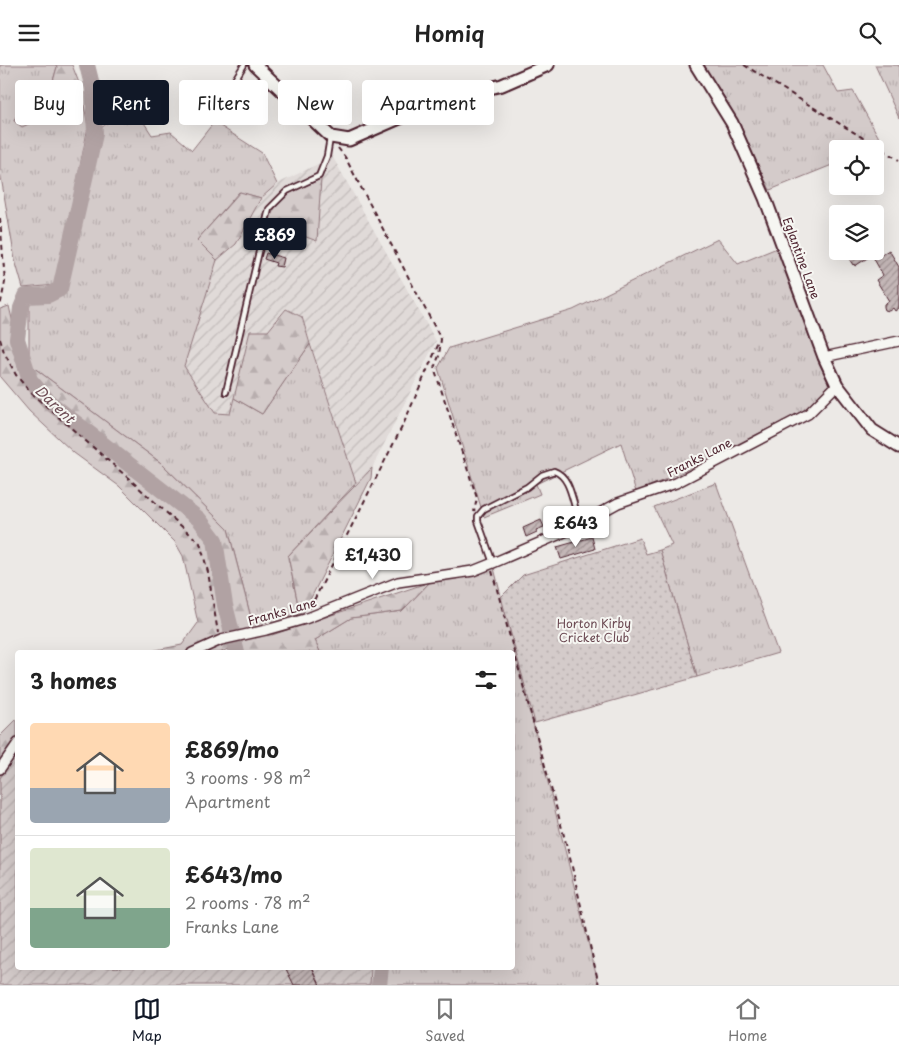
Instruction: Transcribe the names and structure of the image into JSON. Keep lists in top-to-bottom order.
{
  "streets": {
    "street": ["Eglantine Lane", "Franks Lane"]
  },
  "crossings": [
    ["Eglantine Lane", "Franks Lane"]
  ],
  "water": ["Darent"],
  "parks": ["Horton Kirby Cricket Club"],
  "page": {
    "header": "Homiq",
    "chip": [
      "Buy",
      "Rent",
      "Filters",
      "New",
      "Apartment"
    ],
    "price": ["£869", "£643", "£1,430"],
    "heading": "3 homes",
    "list": [
      {
        "name": "£869/mo",
        "note": "3 rooms · 98 m² · Apartment"
      },
      {
        "name": "£643/mo",
        "note": "2 rooms · 78 m² · Franks Lane"
      }
    ],
    "tabs": ["Map", "Saved", "Home"]
  }
}
